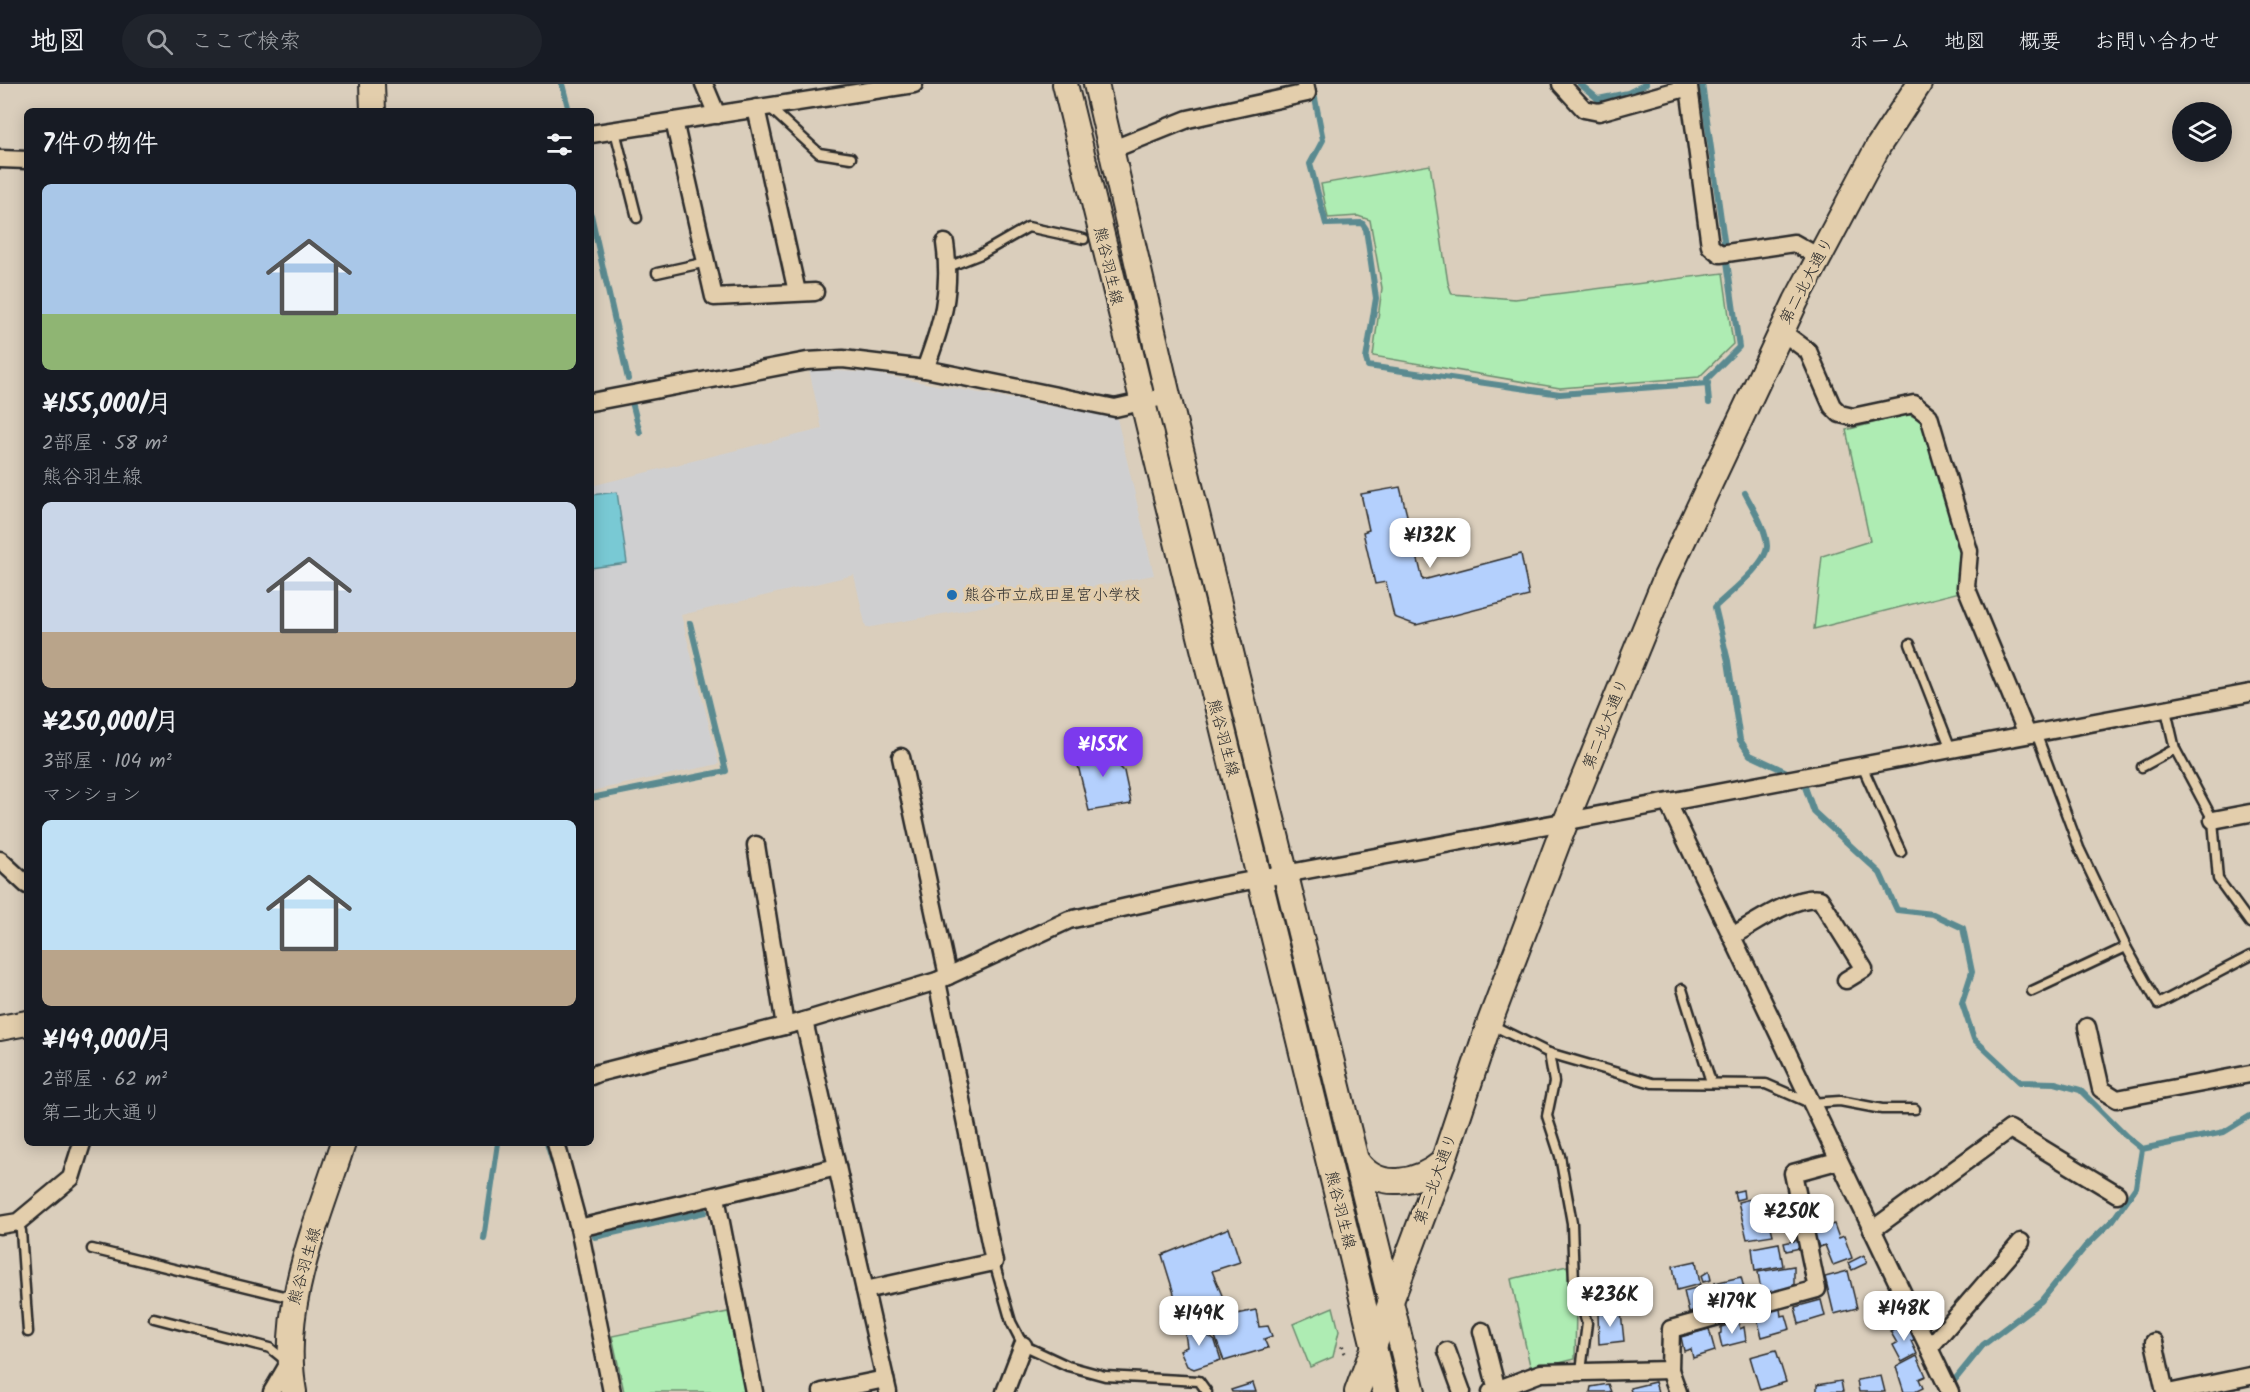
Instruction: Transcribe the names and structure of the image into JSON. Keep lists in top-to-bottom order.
{
  "streets": {
    "main road": ["熊谷羽生線", "第二北大通り"]
  },
  "crossings": [
    ["熊谷羽生線", "第二北大通り"]
  ],
  "places": ["熊谷市立成田星宮小学校"],
  "page": {
    "header": "地図",
    "search": "ここで検索",
    "nav": [
      "ホーム",
      "地図",
      "概要",
      "お問い合わせ"
    ],
    "heading": "7件の物件",
    "list": [
      {
        "name": "¥155,000/月",
        "note": "2部屋 · 58 m² · 熊谷羽生線"
      },
      {
        "name": "¥250,000/月",
        "note": "3部屋 · 104 m² · マンション"
      },
      {
        "name": "¥149,000/月",
        "note": "2部屋 · 62 m² · 第二北大通り"
      }
    ],
    "price": [
      "¥132K",
      "¥155K",
      "¥250K",
      "¥236K",
      "¥179K",
      "¥148K",
      "¥149K"
    ]
  }
}
